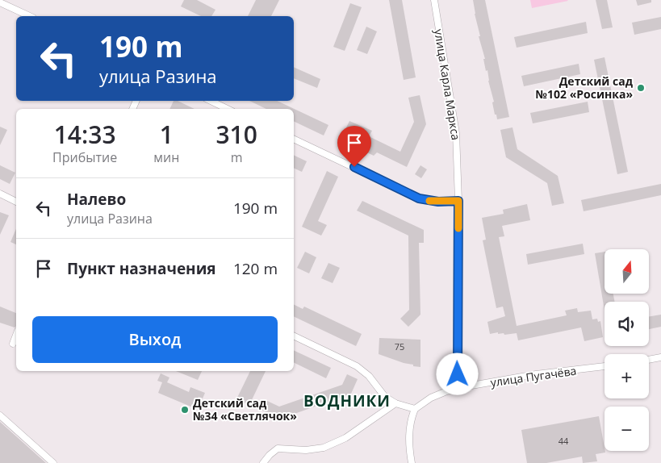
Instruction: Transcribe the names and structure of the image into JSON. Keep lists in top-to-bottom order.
{
  "streets": {
    "street": ["улица Карла Маркса", "улица Пугачёва"]
  },
  "crossings": [
    ["улица Карла Маркса", "улица Пугачёва"]
  ],
  "districts": ["ВОДНИКИ"],
  "places": ["Детский сад №102 «Росинка»", "Детский сад №34 «Светлячок»"],
  "house_numbers": ["75", "44"],
  "north": "top",
  "page": {
    "turn": ["190 m", "улица Разина"],
    "eta": [
      "14:33",
      "Прибытие",
      "1",
      "мин",
      "310",
      "m"
    ],
    "list": [
      {
        "name": "Налево",
        "note": "улица Разина",
        "value": "190 m"
      },
      {
        "name": "Пункт назначения",
        "value": "120 m"
      }
    ],
    "map_buttons": ["+", "−"],
    "buttons": "Выход"
  }
}
